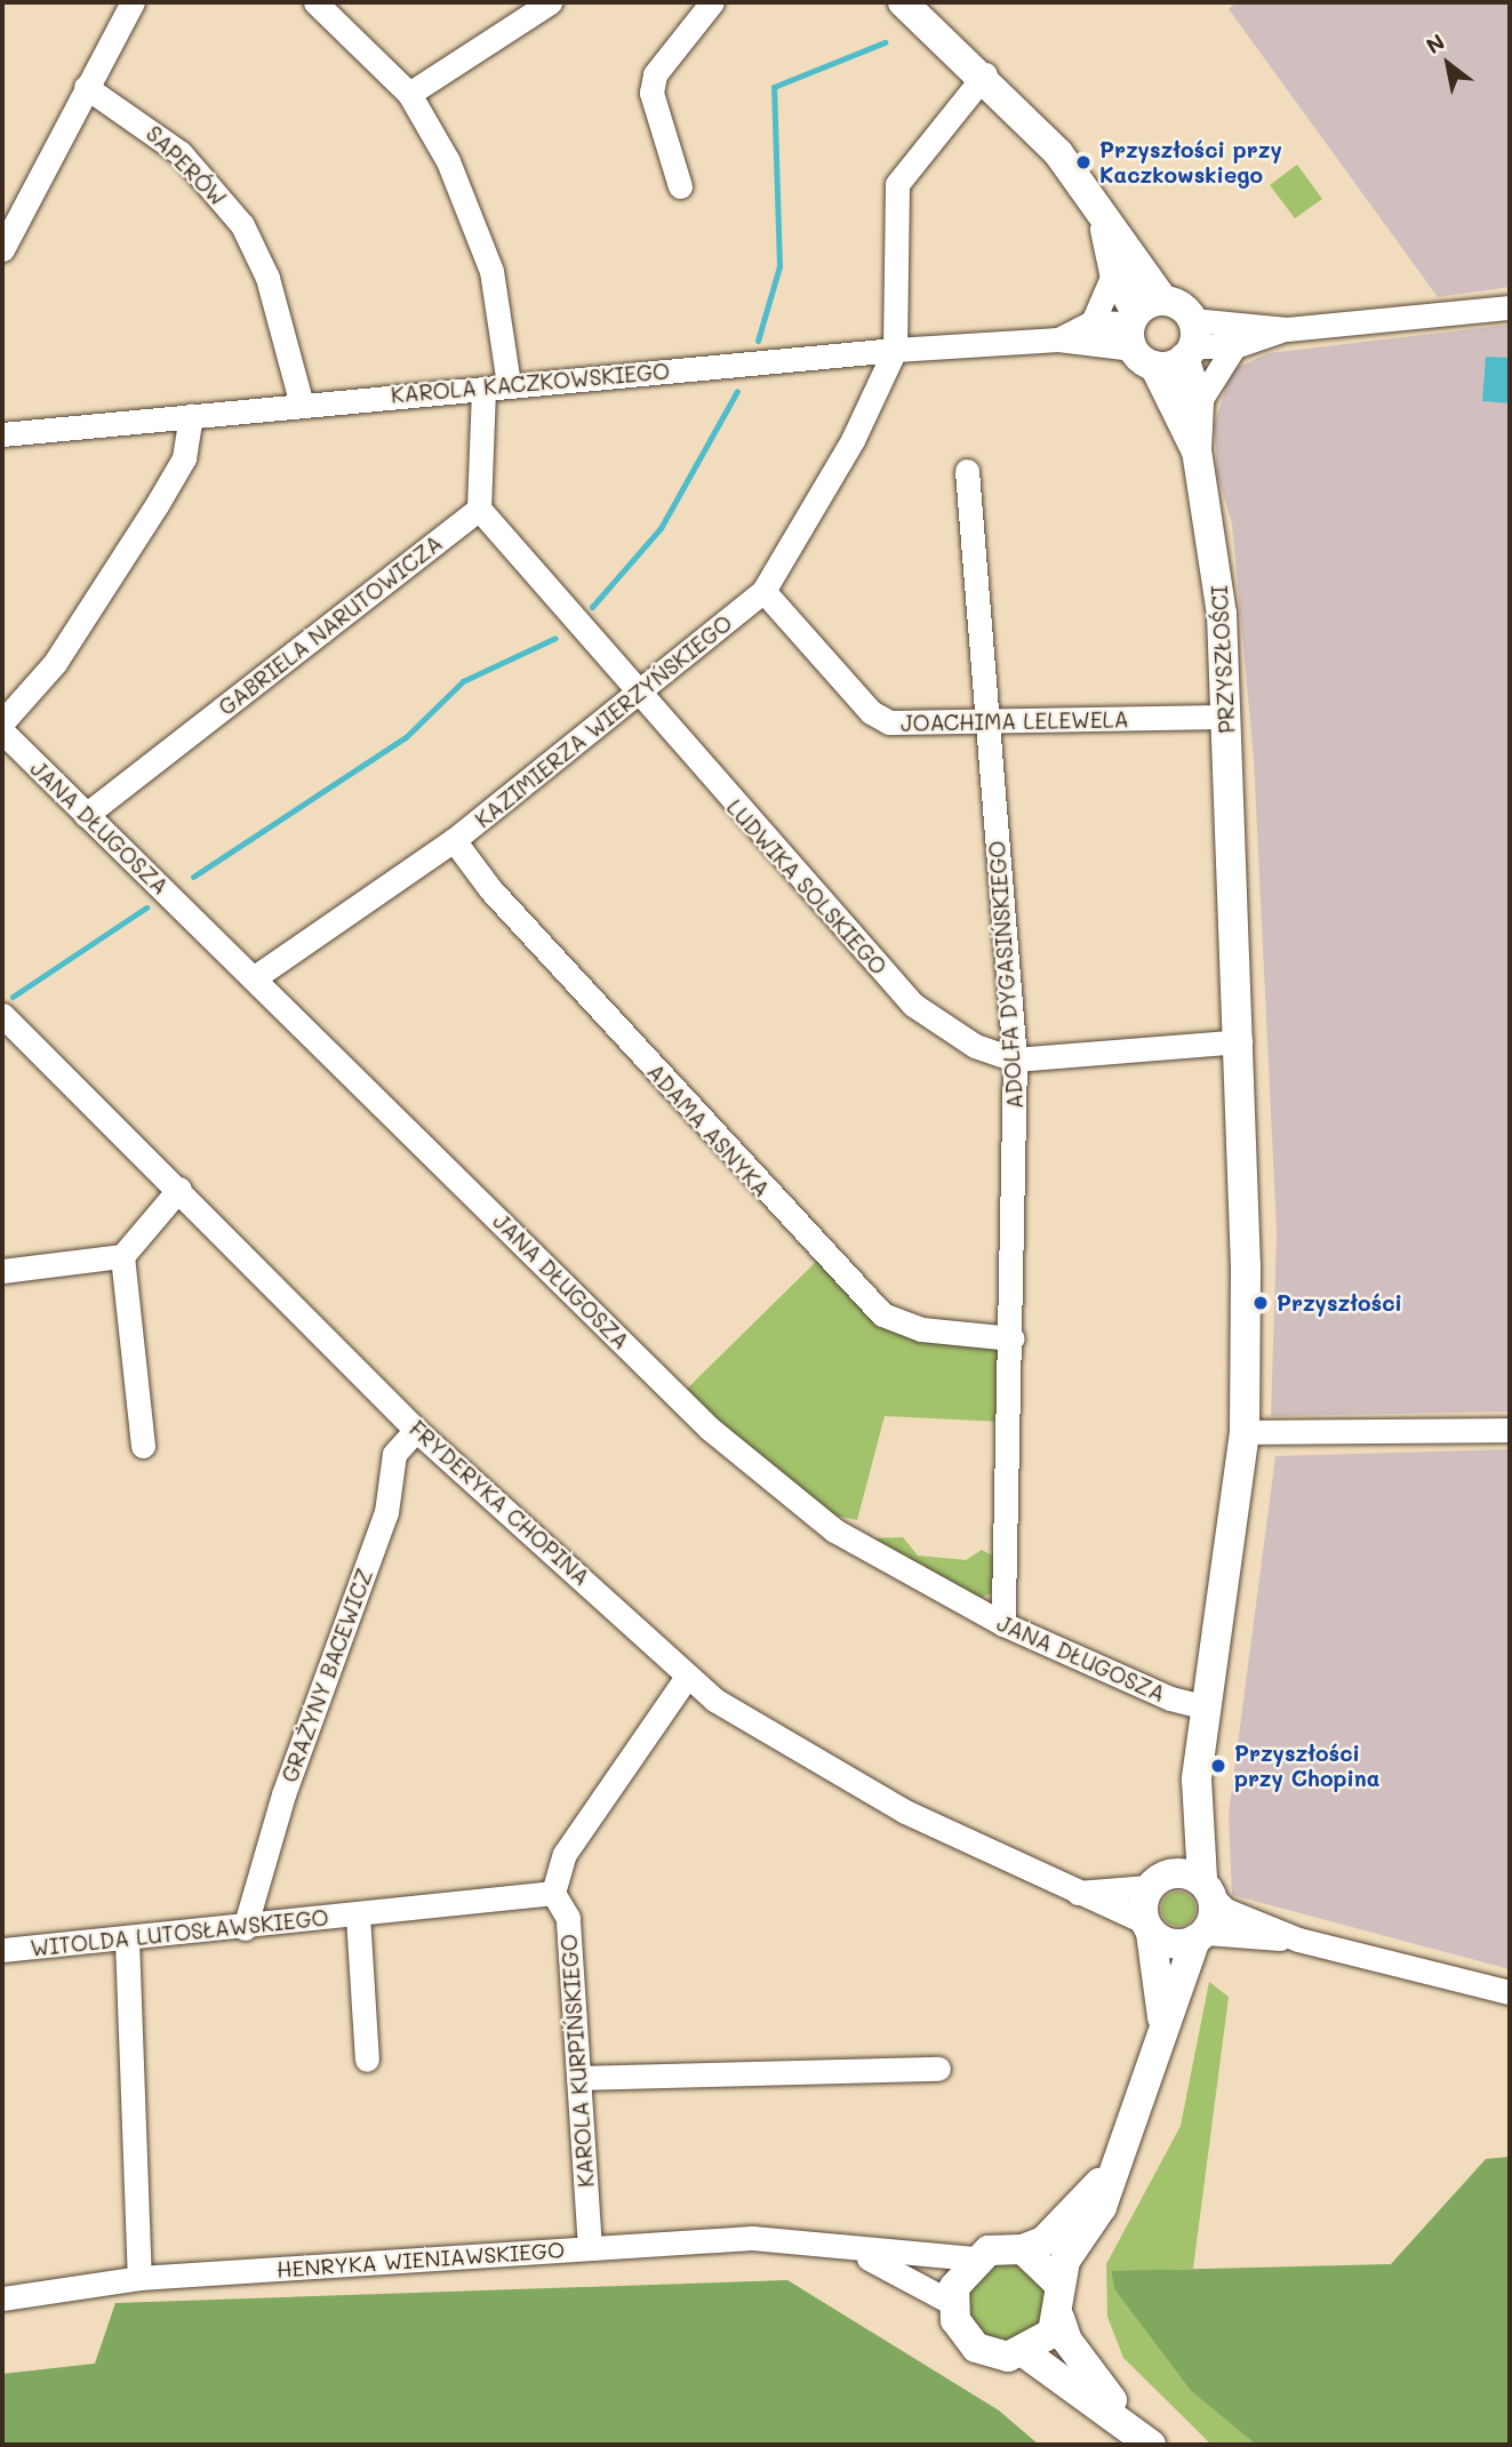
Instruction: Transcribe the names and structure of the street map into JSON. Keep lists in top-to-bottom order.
{
  "streets": {
    "street": [
      "SAPERÓW",
      "KAROLA KACZKOWSKIEGO",
      "GABRIELA NARUTOWICZA",
      "PRZYSZŁOŚCI",
      "KAZIMIERZA WIERZYŃSKIEGO",
      "JOACHIMA LELEWELA",
      "JANA DŁUGOSZA",
      "LUDWIKA SOLSKIEGO",
      "ADOLFA DYGASIŃSKIEGO",
      "ADAMA ASNYKA",
      "FRYDERYKA CHOPINA",
      "GRAŻYNY BACEWICZ",
      "WITOLDA LUTOSŁAWSKIEGO",
      "KAROLA KURPIŃSKIEGO",
      "HENRYKA WIENIAWSKIEGO"
    ]
  },
  "crossings": [
    ["SAPERÓW", "KAROLA KACZKOWSKIEGO"],
    ["KAROLA KACZKOWSKIEGO", "KAZIMIERZA WIERZYŃSKIEGO"],
    ["GABRIELA NARUTOWICZA", "JANA DŁUGOSZA"],
    ["GABRIELA NARUTOWICZA", "LUDWIKA SOLSKIEGO"],
    ["PRZYSZŁOŚCI", "JOACHIMA LELEWELA"],
    ["PRZYSZŁOŚCI", "JANA DŁUGOSZA"],
    ["PRZYSZŁOŚCI", "LUDWIKA SOLSKIEGO"],
    ["PRZYSZŁOŚCI", "FRYDERYKA CHOPINA"],
    ["KAZIMIERZA WIERZYŃSKIEGO", "JOACHIMA LELEWELA"],
    ["KAZIMIERZA WIERZYŃSKIEGO", "JANA DŁUGOSZA"],
    ["KAZIMIERZA WIERZYŃSKIEGO", "LUDWIKA SOLSKIEGO"],
    ["KAZIMIERZA WIERZYŃSKIEGO", "ADAMA ASNYKA"],
    ["JOACHIMA LELEWELA", "ADOLFA DYGASIŃSKIEGO"],
    ["JANA DŁUGOSZA", "ADOLFA DYGASIŃSKIEGO"],
    ["LUDWIKA SOLSKIEGO", "ADOLFA DYGASIŃSKIEGO"],
    ["ADOLFA DYGASIŃSKIEGO", "ADAMA ASNYKA"],
    ["FRYDERYKA CHOPINA", "GRAŻYNY BACEWICZ"],
    ["GRAŻYNY BACEWICZ", "WITOLDA LUTOSŁAWSKIEGO"],
    ["WITOLDA LUTOSŁAWSKIEGO", "KAROLA KURPIŃSKIEGO"],
    ["KAROLA KURPIŃSKIEGO", "HENRYKA WIENIAWSKIEGO"]
  ],
  "places": ["Przyszłości przy Kaczkowskiego", "Przyszłości", "Przyszłości przy Chopina"],
  "north": "top left"
}
